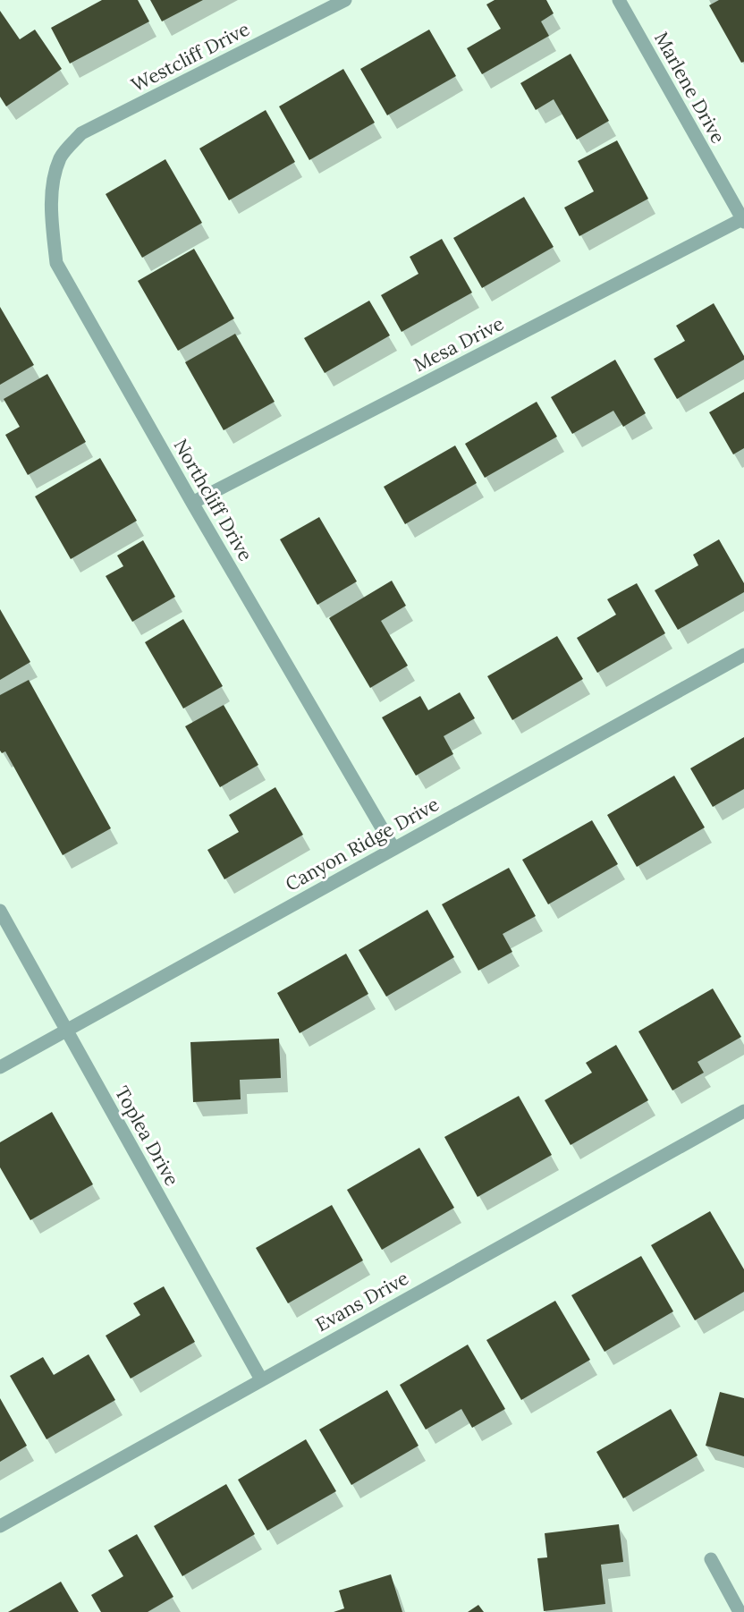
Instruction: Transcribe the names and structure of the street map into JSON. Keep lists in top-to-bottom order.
{
  "streets": {
    "street": [
      "Westcliff Drive",
      "Marlene Drive",
      "Mesa Drive",
      "Northcliff Drive",
      "Canyon Ridge Drive",
      "Toplea Drive",
      "Evans Drive"
    ]
  },
  "crossings": [
    ["Westcliff Drive", "Northcliff Drive"],
    ["Marlene Drive", "Mesa Drive"],
    ["Mesa Drive", "Northcliff Drive"],
    ["Northcliff Drive", "Canyon Ridge Drive"],
    ["Canyon Ridge Drive", "Toplea Drive"],
    ["Toplea Drive", "Evans Drive"]
  ]
}
